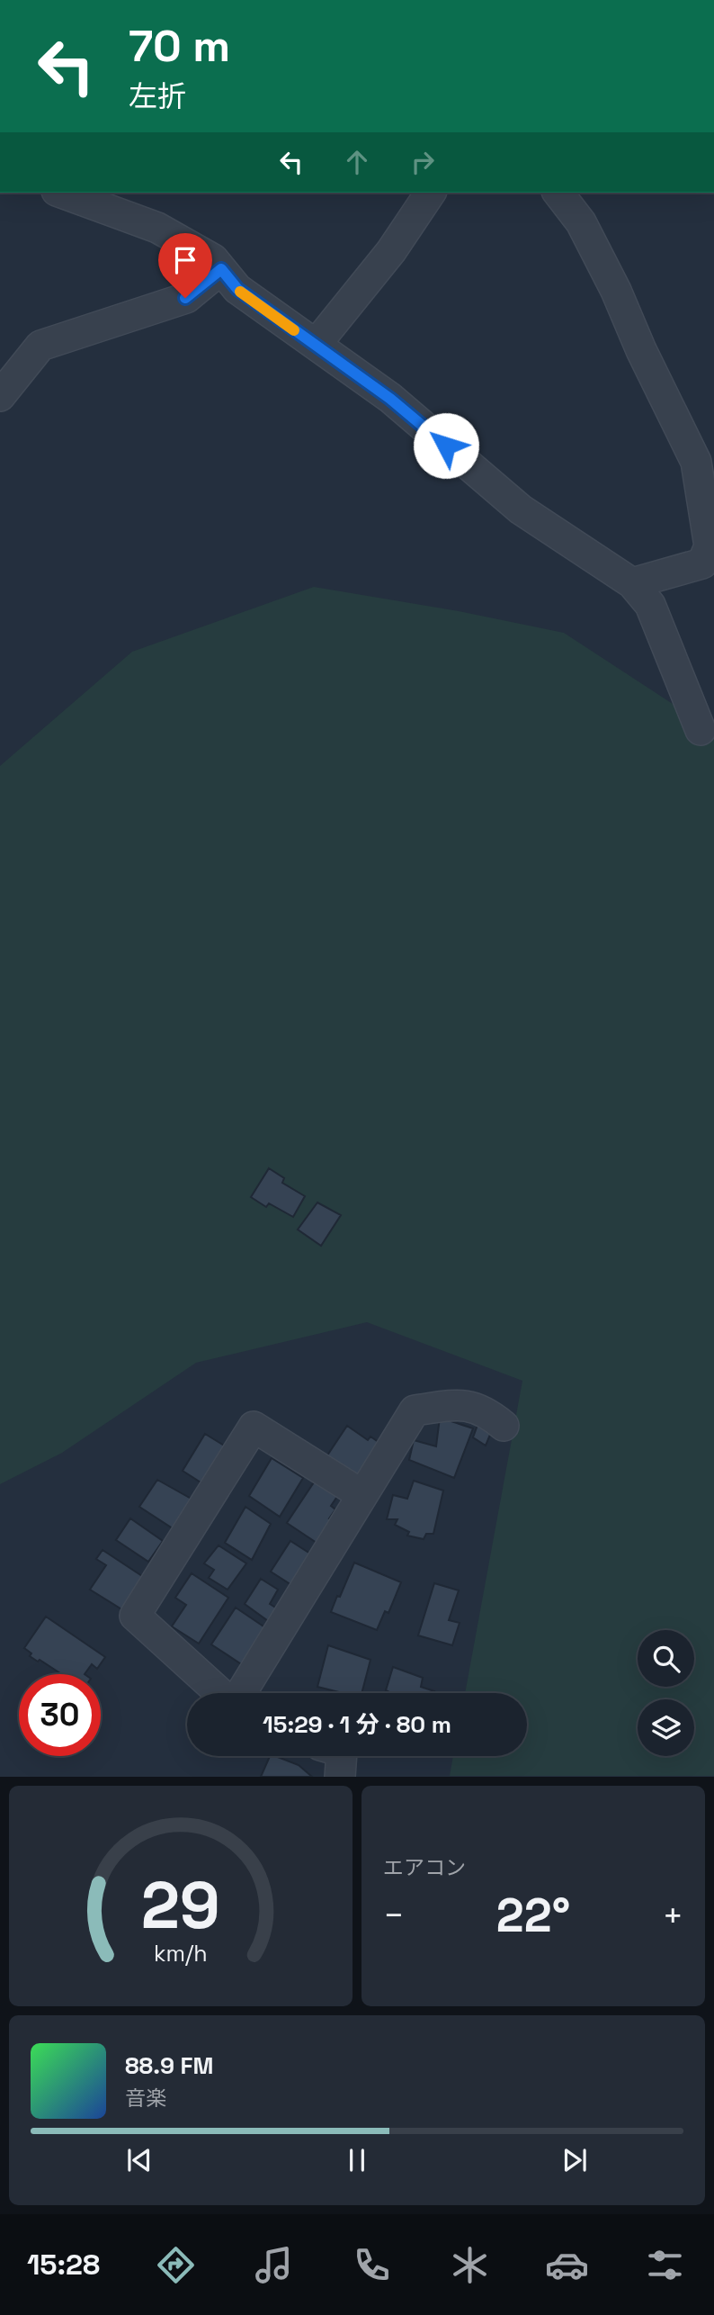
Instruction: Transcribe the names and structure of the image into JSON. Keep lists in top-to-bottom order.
{
  "page": {
    "turn": ["70 m", "左折"],
    "limit": "30",
    "trip": "15:29 · 1 分 · 80 m",
    "tile": "エアコン",
    "heat": ["−", "22°", "+"],
    "song": ["88.9 FM", "音楽"],
    "tabs": "15:28",
    "gauge": ["29", "km/h"]
  }
}
